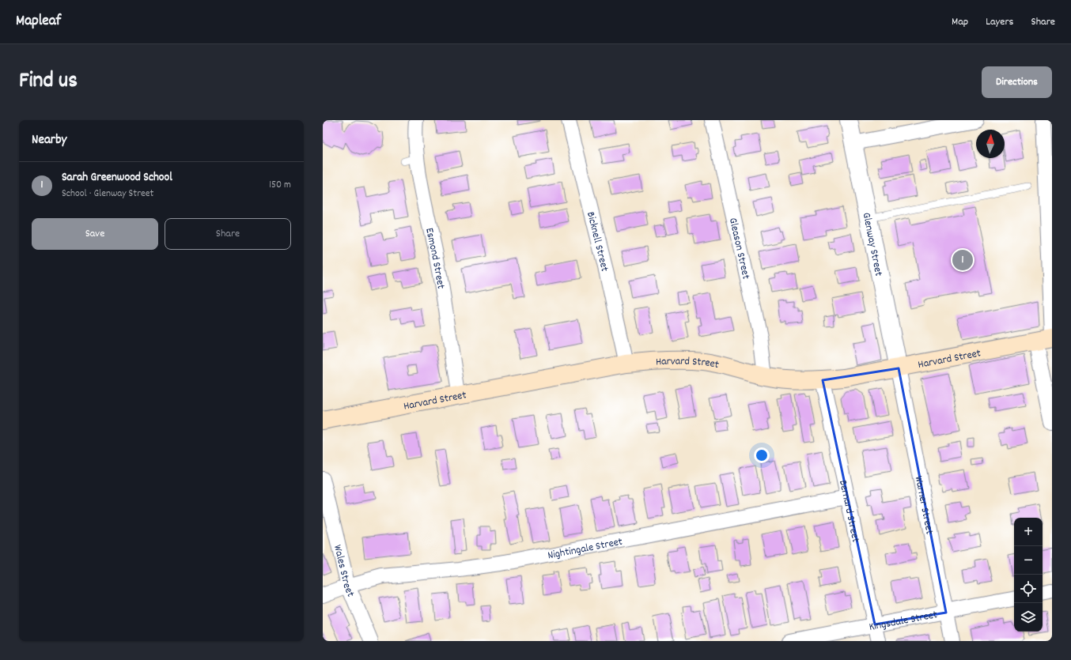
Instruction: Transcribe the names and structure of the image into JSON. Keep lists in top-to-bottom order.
{
  "streets": {
    "main road": ["Harvard Street"],
    "street": [
      "Bicknell Street",
      "Glenway Street",
      "Gleason Street",
      "Esmond Street",
      "Warner Street",
      "Bernard Street",
      "Nightingale Street",
      "Wales Street",
      "Kingsdale Street"
    ]
  },
  "crossings": [
    ["Bicknell Street", "Harvard Street"],
    ["Glenway Street", "Harvard Street"],
    ["Glenway Street", "Warner Street"],
    ["Gleason Street", "Harvard Street"],
    ["Esmond Street", "Harvard Street"],
    ["Harvard Street", "Warner Street"],
    ["Harvard Street", "Bernard Street"],
    ["Warner Street", "Kingsdale Street"],
    ["Bernard Street", "Nightingale Street"],
    ["Bernard Street", "Kingsdale Street"],
    ["Nightingale Street", "Wales Street"]
  ],
  "north": "top",
  "page": {
    "header": "Mapleaf",
    "nav": ["Map", "Layers", "Share"],
    "title": "Find us",
    "buttons": [
      "Directions",
      ["Save", "Share"]
    ],
    "heading": "Nearby",
    "list": [
      {
        "mark": "1",
        "name": "Sarah Greenwood School",
        "note": "School · Glenway Street",
        "value": "150 m"
      }
    ],
    "pins": "1",
    "map_buttons": ["+", "−"]
  }
}
